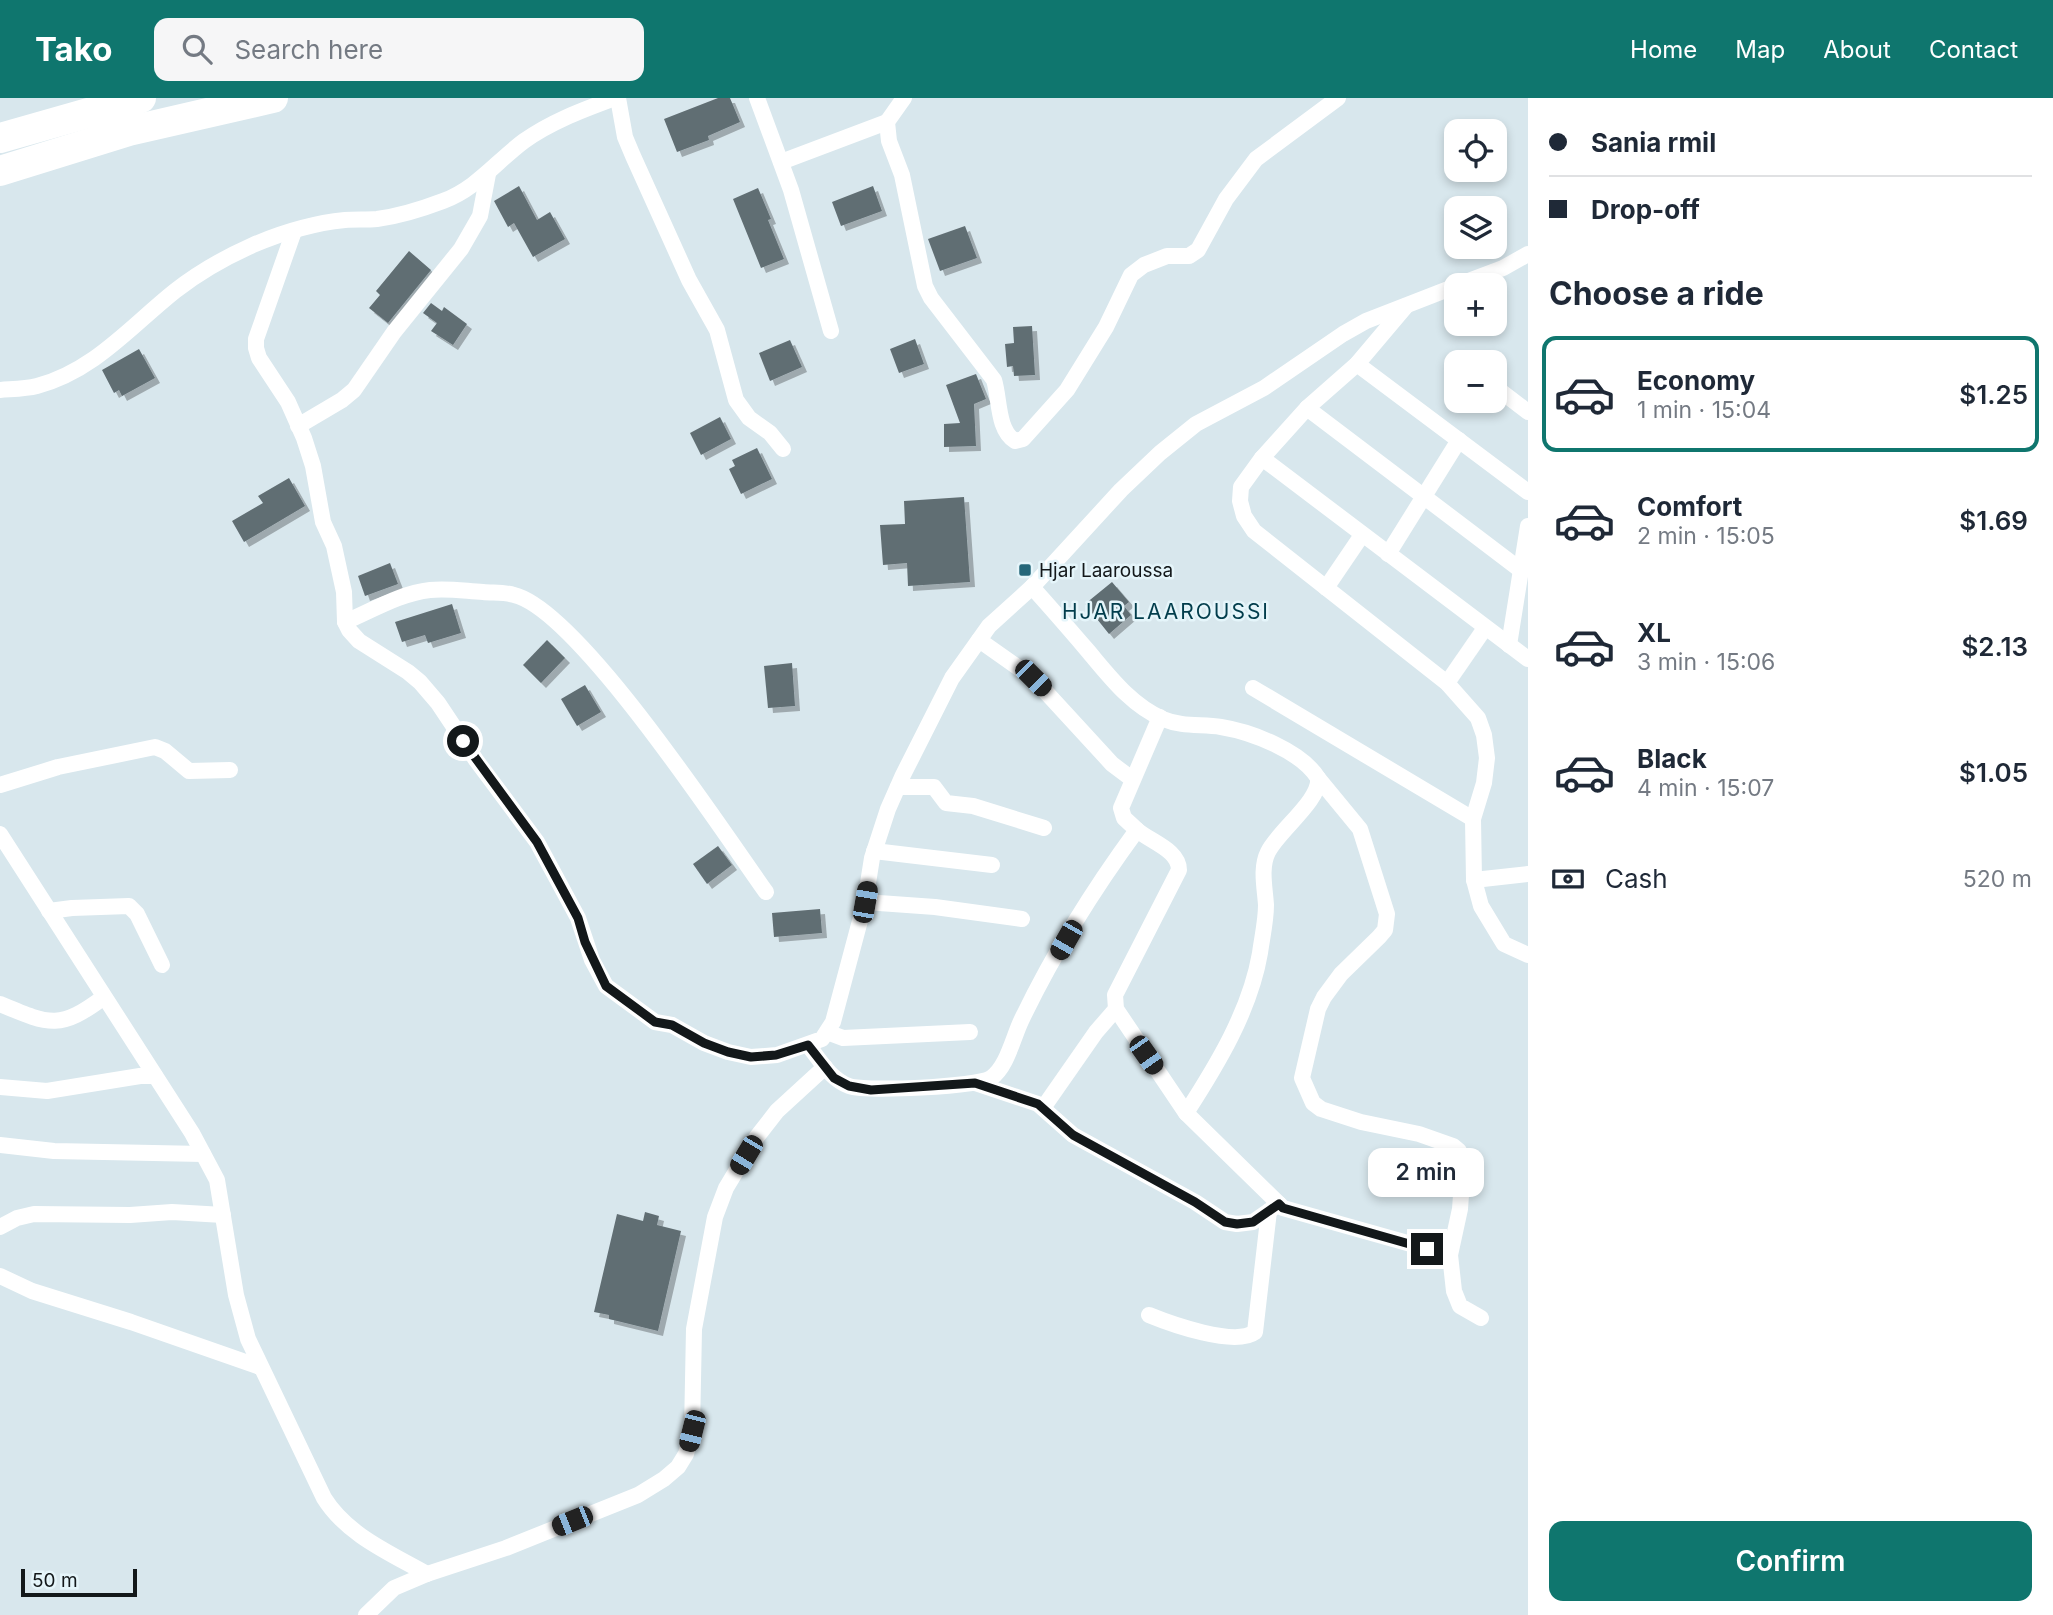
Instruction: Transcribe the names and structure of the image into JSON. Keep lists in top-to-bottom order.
{
  "districts": ["HJAR LAAROUSSI"],
  "places": {
    "transit": ["Hjar Laaroussa"]
  },
  "scale_bar": "50 m",
  "page": {
    "header": "Tako",
    "search": "Search here",
    "nav": [
      "Home",
      "Map",
      "About",
      "Contact"
    ],
    "banner": ["Sania rmil", "Drop-off"],
    "map_buttons": ["+", "−"],
    "heading": "Choose a ride",
    "list": [
      {
        "name": "Economy",
        "note": "1 min · 15:04",
        "value": "$1.25"
      },
      {
        "name": "Comfort",
        "note": "2 min · 15:05",
        "value": "$1.69"
      },
      {
        "name": "XL",
        "note": "3 min · 15:06",
        "value": "$2.13"
      },
      {
        "name": "Black",
        "note": "4 min · 15:07",
        "value": "$1.05"
      }
    ],
    "pay": ["Cash", "520 m"],
    "bubble": "2 min",
    "buttons": "Confirm",
    "scale": "50 m"
  }
}
